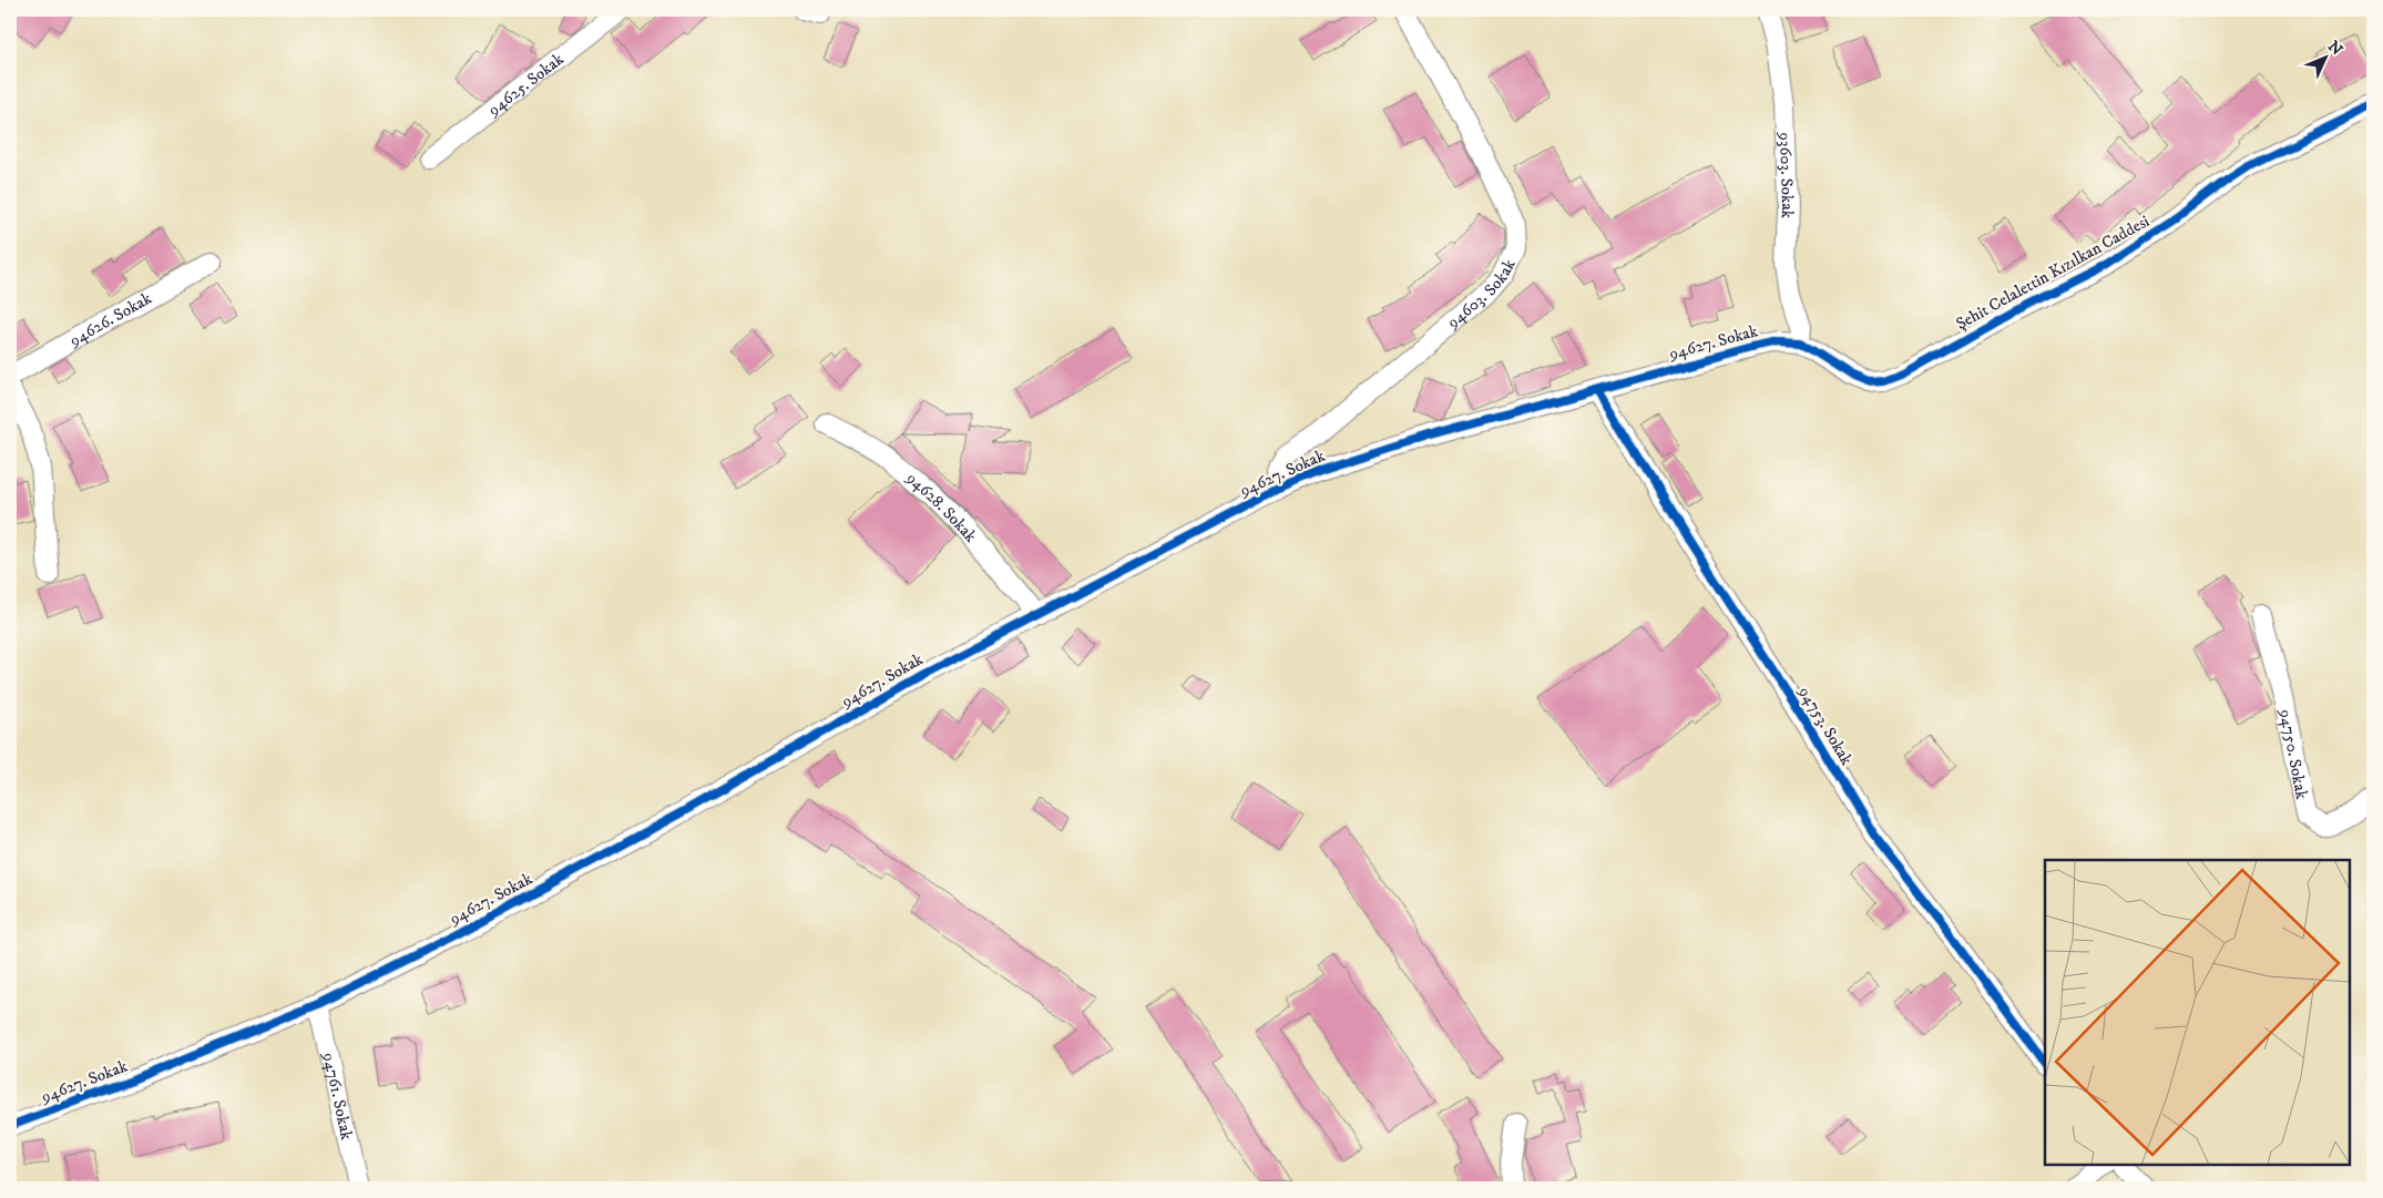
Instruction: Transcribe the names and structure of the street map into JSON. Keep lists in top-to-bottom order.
{
  "streets": {
    "street": [
      "94625. Sokak",
      "93603. Sokak",
      "Şehit Celalettin Kızılkan Caddesi",
      "94603. Sokak",
      "94626. Sokak",
      "94627. Sokak",
      "94628. Sokak",
      "94753. Sokak",
      "94750. Sokak",
      "94761. Sokak"
    ]
  },
  "crossings": [
    ["93603. Sokak", "Şehit Celalettin Kızılkan Caddesi"],
    ["93603. Sokak", "94627. Sokak"],
    ["Şehit Celalettin Kızılkan Caddesi", "94627. Sokak"],
    ["94603. Sokak", "94627. Sokak"],
    ["94627. Sokak", "94628. Sokak"],
    ["94627. Sokak", "94753. Sokak"],
    ["94627. Sokak", "94761. Sokak"]
  ],
  "north": "top right"
}
